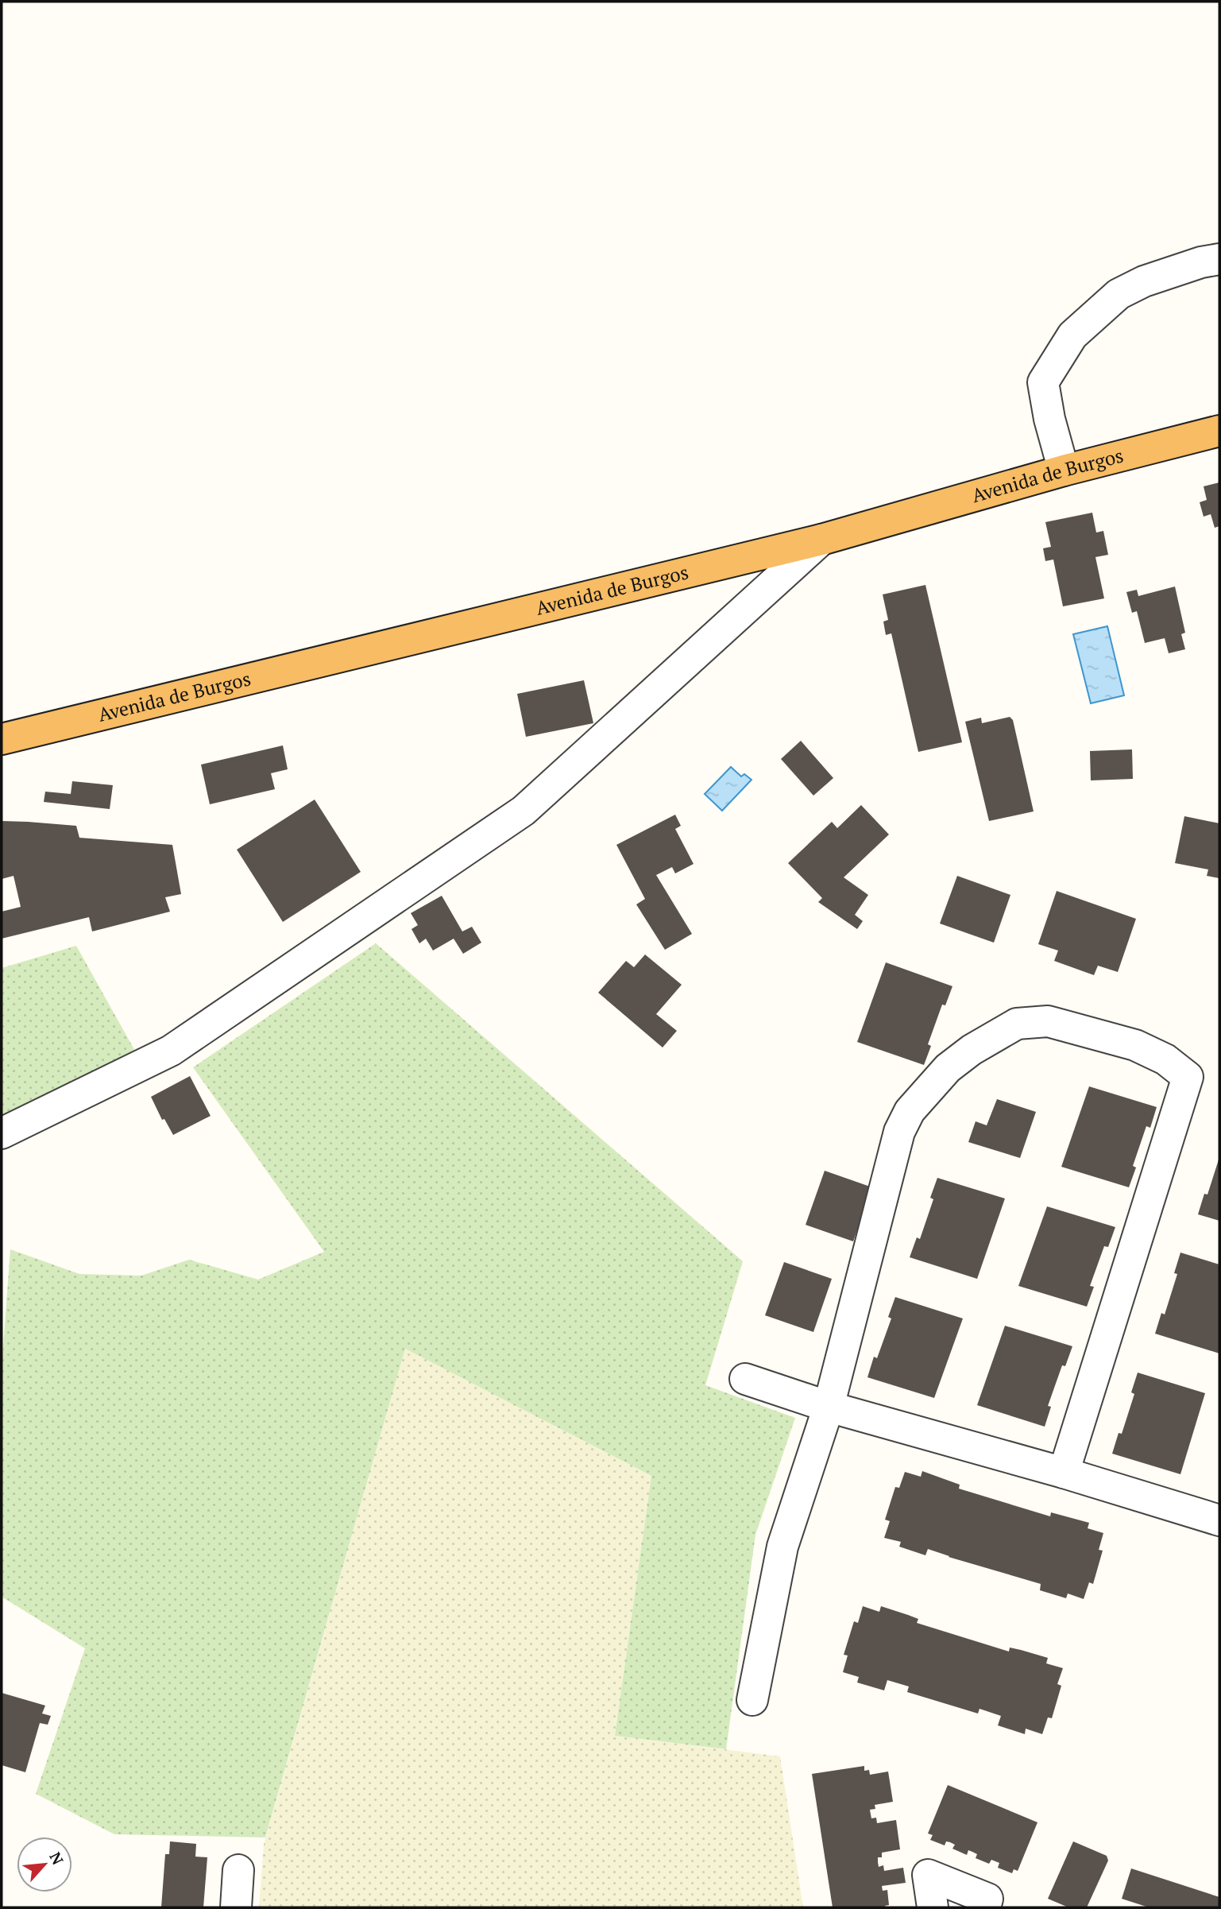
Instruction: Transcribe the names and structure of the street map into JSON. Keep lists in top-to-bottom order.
{
  "streets": {
    "highway": ["Avenida de Burgos"]
  },
  "north": "top right"
}
